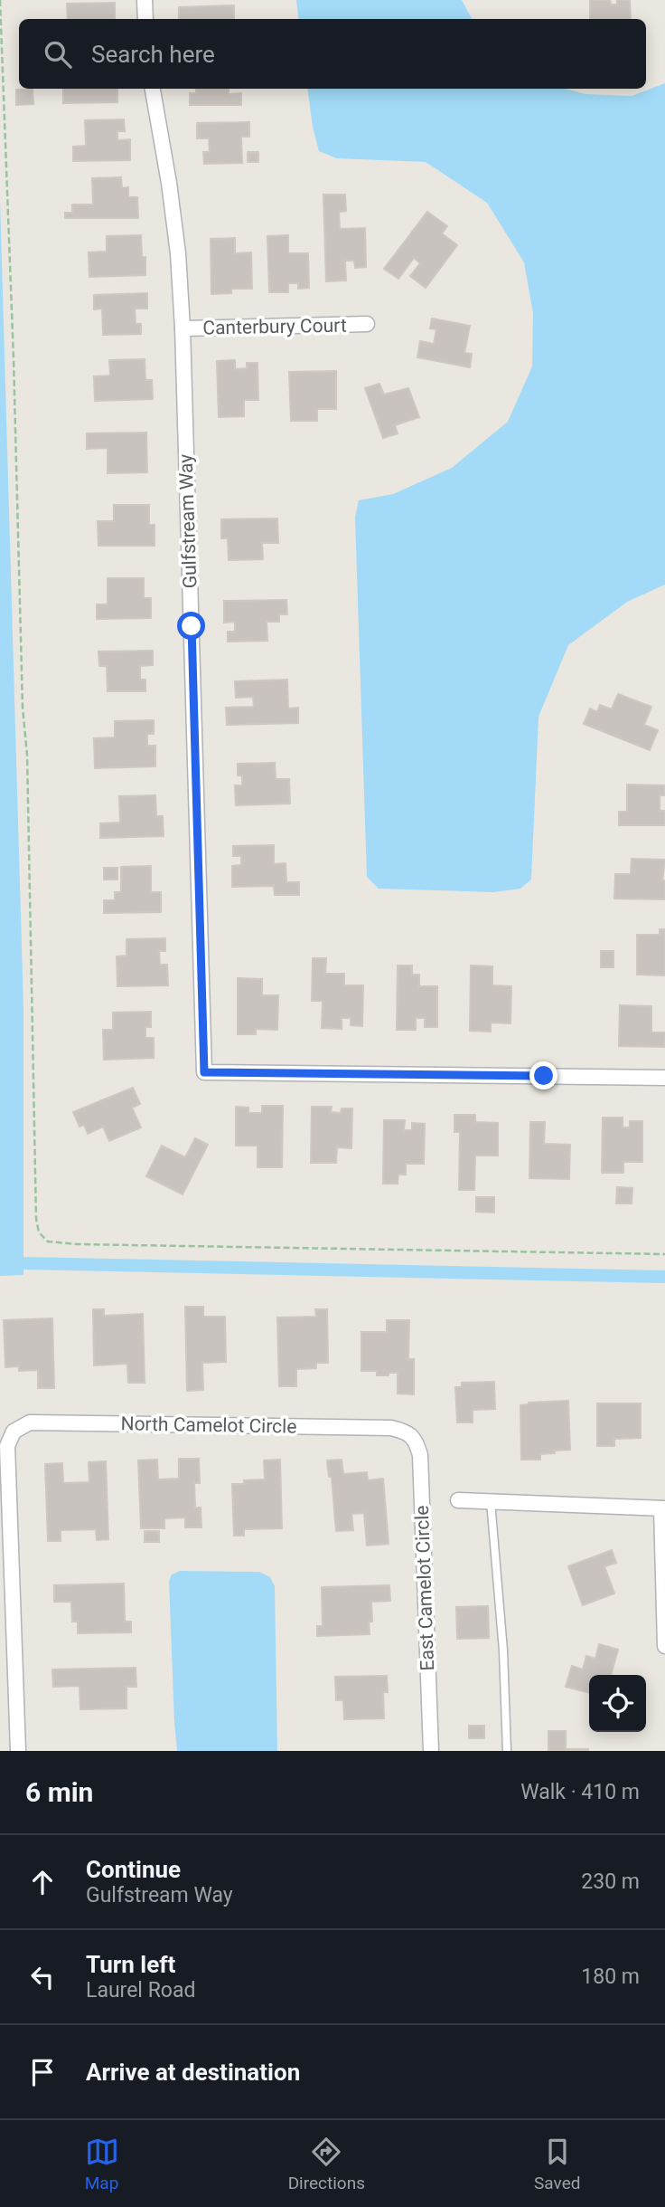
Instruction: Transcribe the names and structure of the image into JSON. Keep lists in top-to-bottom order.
{
  "streets": {
    "street": [
      "Canterbury Court",
      "Gulfstream Way",
      "North Camelot Circle",
      "East Camelot Circle"
    ]
  },
  "crossings": [
    ["Canterbury Court", "Gulfstream Way"],
    ["North Camelot Circle", "East Camelot Circle"]
  ],
  "page": {
    "search": "Search here",
    "heading": ["6 min", "Walk · 410 m"],
    "list": [
      ["Continue", "Gulfstream Way", "230 m"],
      ["Turn left", "Laurel Road", "180 m"],
      "Arrive at destination"
    ],
    "nav": ["Map", "Directions", "Saved"]
  }
}
